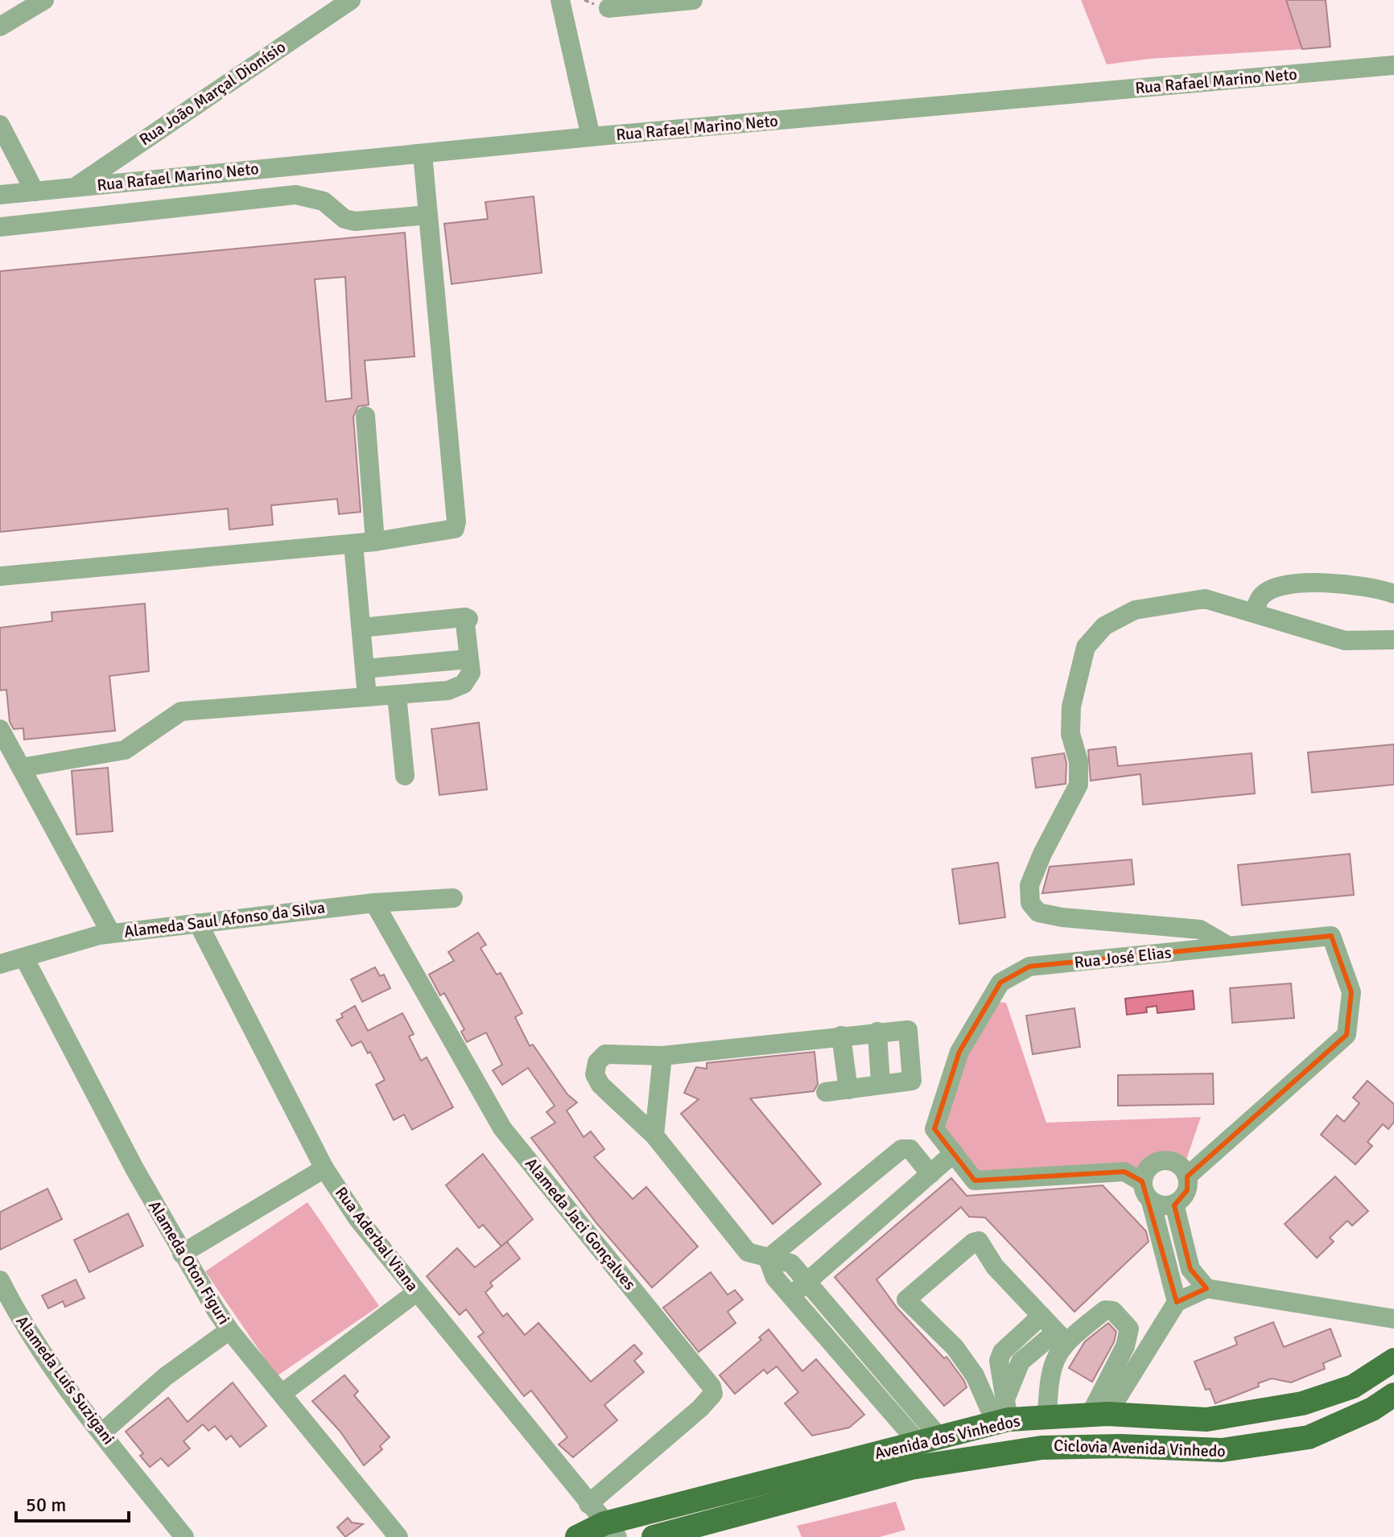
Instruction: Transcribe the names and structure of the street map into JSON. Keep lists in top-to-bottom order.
{
  "streets": {
    "main road": ["Avenida dos Vinhedos"],
    "street": [
      "Rua Rafael Marino Neto",
      "Rua João Marçal Dionísio",
      "Alameda Saul Afonso da Silva",
      "Rua José Elias",
      "Alameda Jaci Gonçalves",
      "Rua Aderbal Viana",
      "Alameda Oton Figuri",
      "Alameda Luís Suzigani"
    ]
  },
  "crossings": [
    ["Rua Rafael Marino Neto", "Rua João Marçal Dionísio"],
    ["Alameda Saul Afonso da Silva", "Alameda Jaci Gonçalves"],
    ["Alameda Saul Afonso da Silva", "Rua Aderbal Viana"],
    ["Alameda Saul Afonso da Silva", "Alameda Oton Figuri"],
    ["Alameda Jaci Gonçalves", "Rua Aderbal Viana"],
    ["Rua Aderbal Viana", "Avenida dos Vinhedos"]
  ],
  "scale_bar": "50 m"
}
